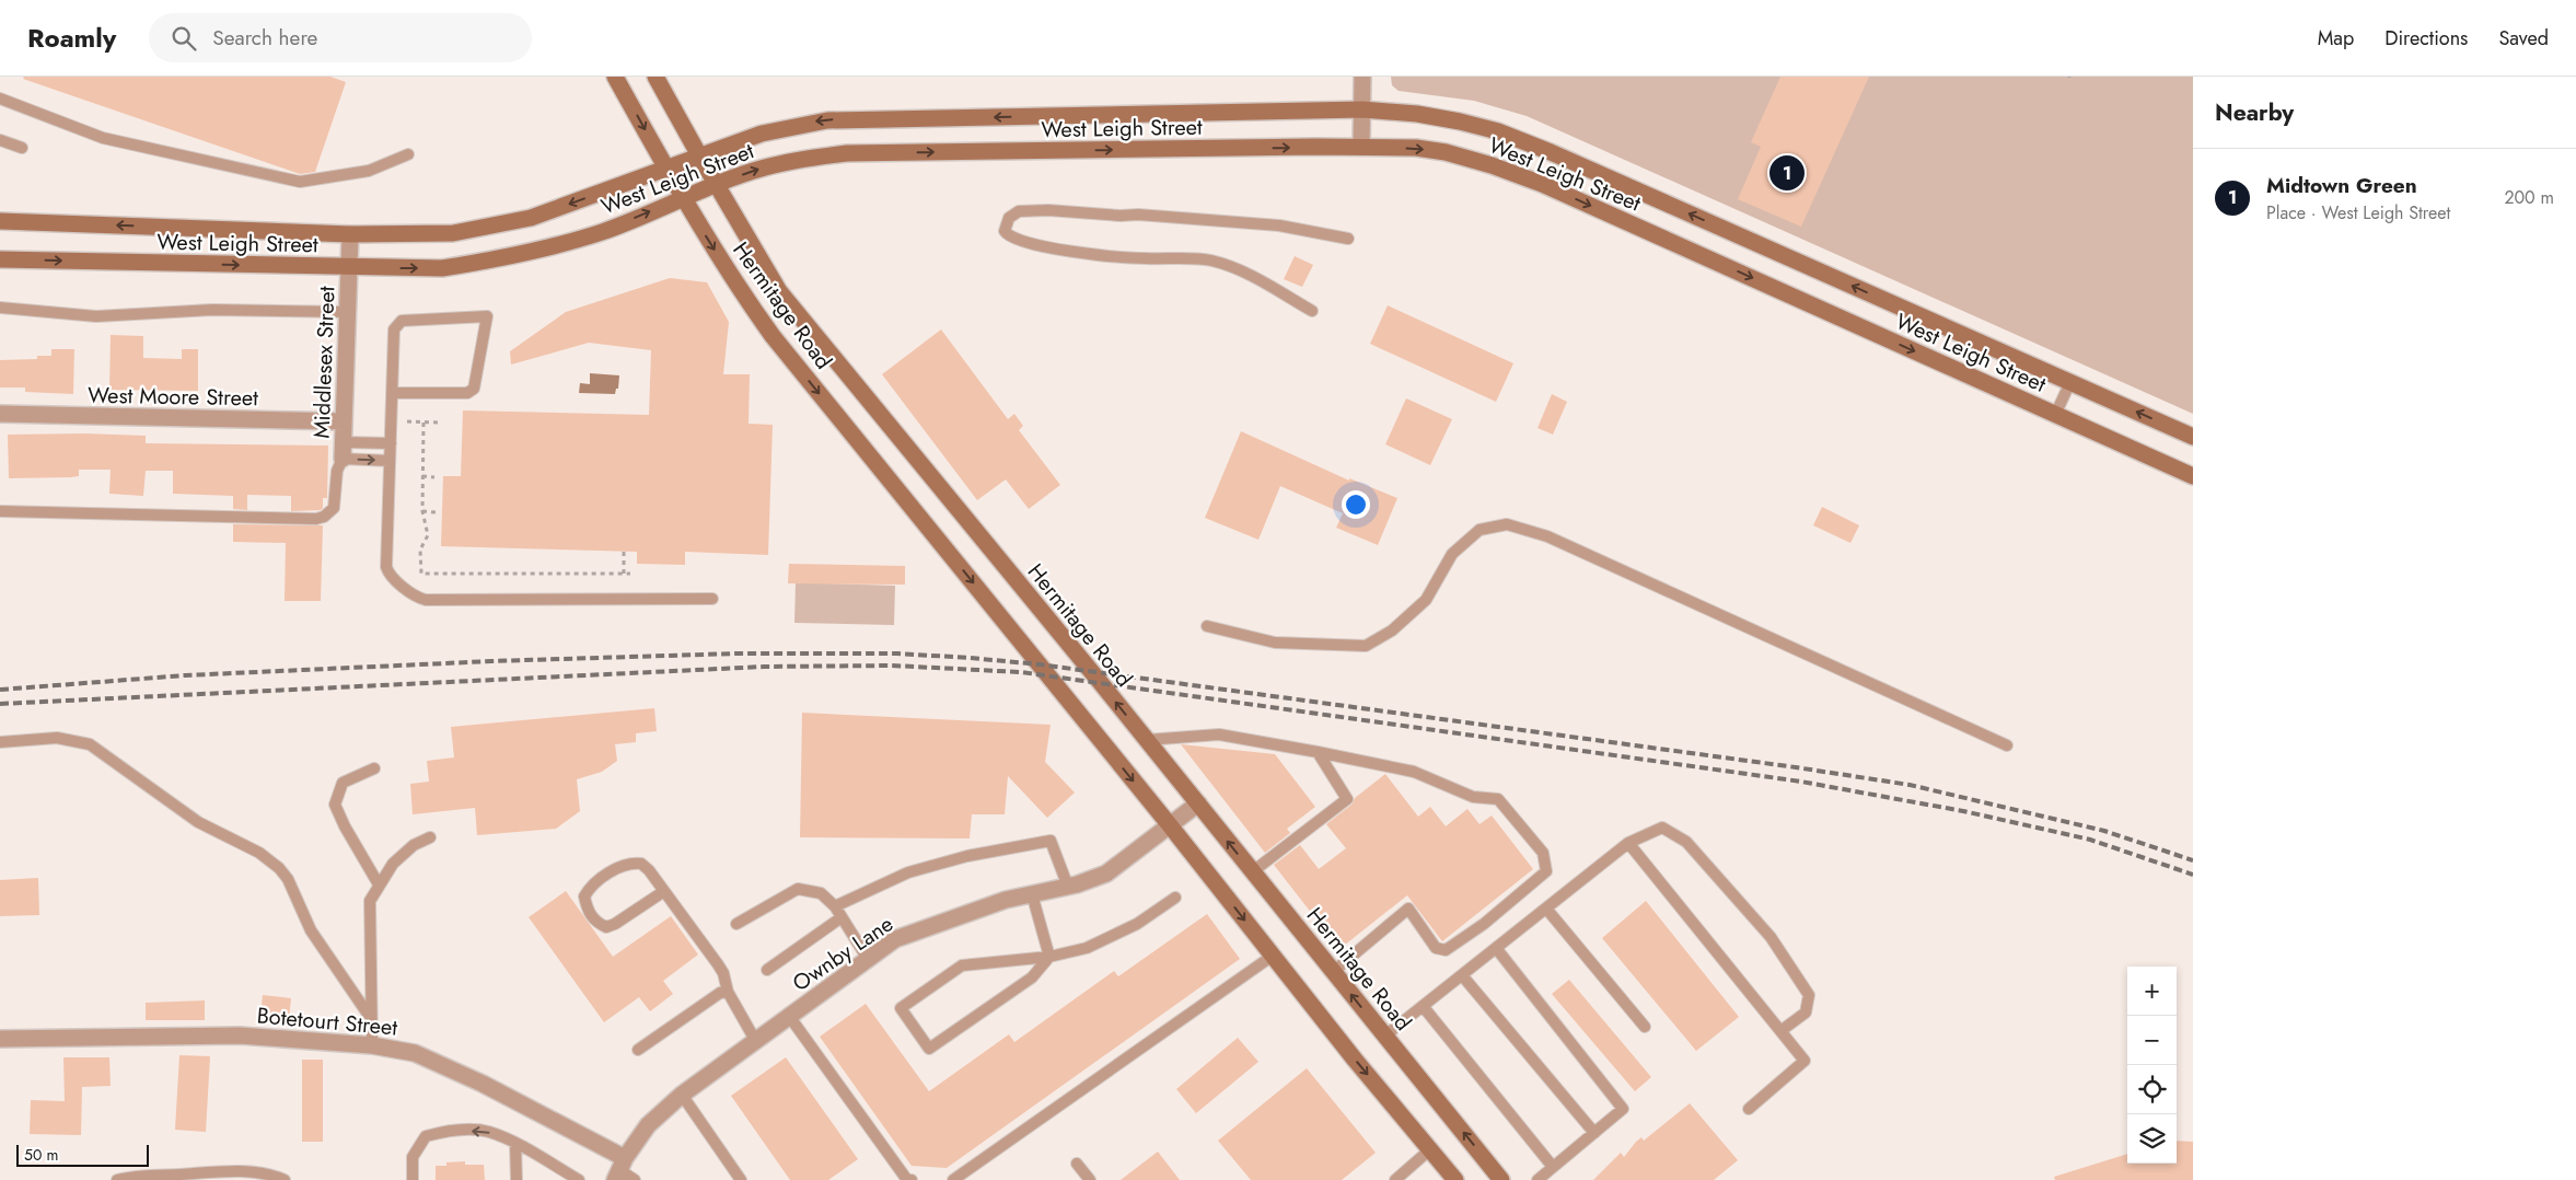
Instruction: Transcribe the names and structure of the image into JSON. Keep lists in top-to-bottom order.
{
  "streets": {
    "street": [
      "West Leigh Street",
      "Hermitage Road",
      "Middlesex Street",
      "West Moore Street",
      "Ownby Lane",
      "Botetourt Street"
    ]
  },
  "crossings": [
    ["West Leigh Street", "Hermitage Road"],
    ["West Leigh Street", "Middlesex Street"],
    ["Hermitage Road", "Ownby Lane"],
    ["Middlesex Street", "West Moore Street"],
    ["Ownby Lane", "Botetourt Street"]
  ],
  "scale_bar": "50 m",
  "page": {
    "header": "Roamly",
    "search": "Search here",
    "nav": ["Map", "Directions", "Saved"],
    "heading": "Nearby",
    "list": [
      {
        "mark": "1",
        "name": "Midtown Green",
        "note": "Place · West Leigh Street",
        "value": "200 m"
      }
    ],
    "pins": "1",
    "map_buttons": ["+", "−"],
    "scale": "50 m"
  }
}
